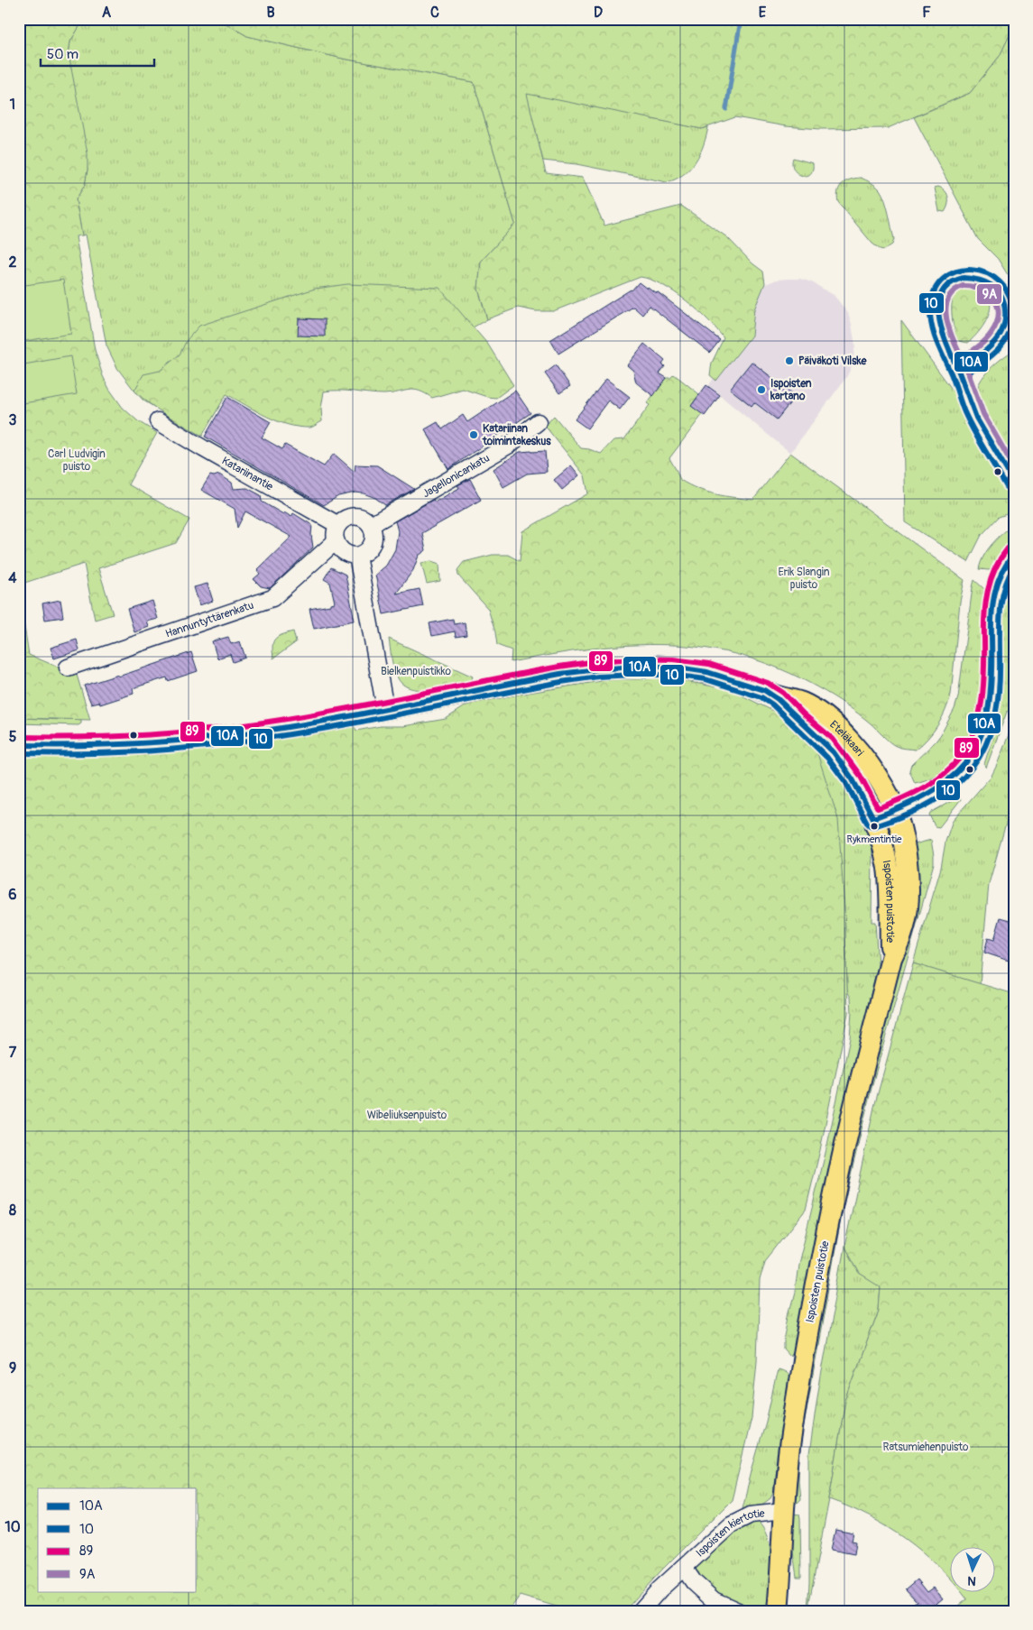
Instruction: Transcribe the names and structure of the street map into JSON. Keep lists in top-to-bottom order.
{
  "streets": {
    "main road": ["Eteläkaari", "Ispoisten puistotie"],
    "street": [
      "Katariinantie",
      "Jagellonicankatu",
      "Hannuntyttärenkatu",
      "Ispoisten kiertotie"
    ]
  },
  "crossings": [
    ["Katariinantie", "Jagellonicankatu"],
    ["Katariinantie", "Hannuntyttärenkatu"],
    ["Jagellonicankatu", "Hannuntyttärenkatu"],
    ["Eteläkaari", "Ispoisten puistotie"],
    ["Ispoisten puistotie", "Ispoisten kiertotie"]
  ],
  "parks": [
    "Carl Ludvigin puisto",
    "Erik Slangin puisto",
    "Bielkenpuistikko",
    "Wibeliuksenpuisto",
    "Ratsumiehenpuisto"
  ],
  "places": [
    "Päiväkoti Vilske",
    "Ispoisten kartano",
    "Katariinan toimintakeskus",
    "Rykmentintie"
  ],
  "lines": [
    "transit line 10",
    "transit line 10A",
    "transit line 9A",
    "transit line 89"
  ],
  "legend": [
    "10A",
    "10",
    "89",
    "9A"
  ],
  "scale_bar": "50 m",
  "north": "bottom",
  "grid": {
    "columns": [
      "A",
      "B",
      "C",
      "D",
      "E",
      "F"
    ],
    "rows": [
      "1",
      "2",
      "3",
      "4",
      "5",
      "6",
      "7",
      "8",
      "9",
      "10"
    ]
  }
}
